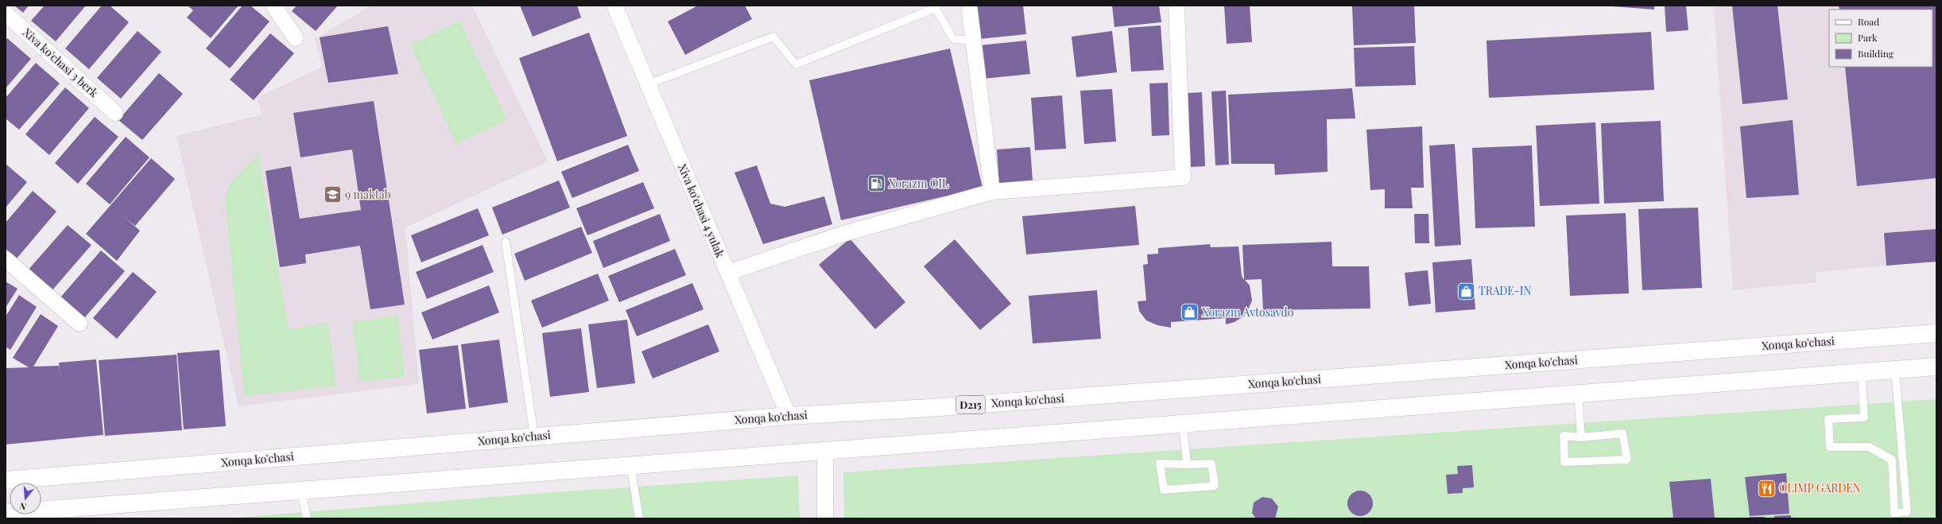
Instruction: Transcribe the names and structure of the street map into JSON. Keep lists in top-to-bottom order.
{
  "streets": {
    "main road": ["Xonqa ko'chasi", "D215"],
    "street": ["Xiva ko'chasi 3 berk", "Xiva ko'chasi 4 yulak"]
  },
  "crossings": [
    ["Xiva ko'chasi 4 yulak", "Xonqa ko'chasi"]
  ],
  "places": {
    "fuel station": ["Xorazm OIL"],
    "school or university": ["9 maktab"],
    "shop": ["TRADE-IN", "Xorazm Avtosavdo"],
    "restaurant": ["OLIMP GARDEN"]
  },
  "legend": ["Road", "Park", "Building"],
  "north": "bottom"
}
